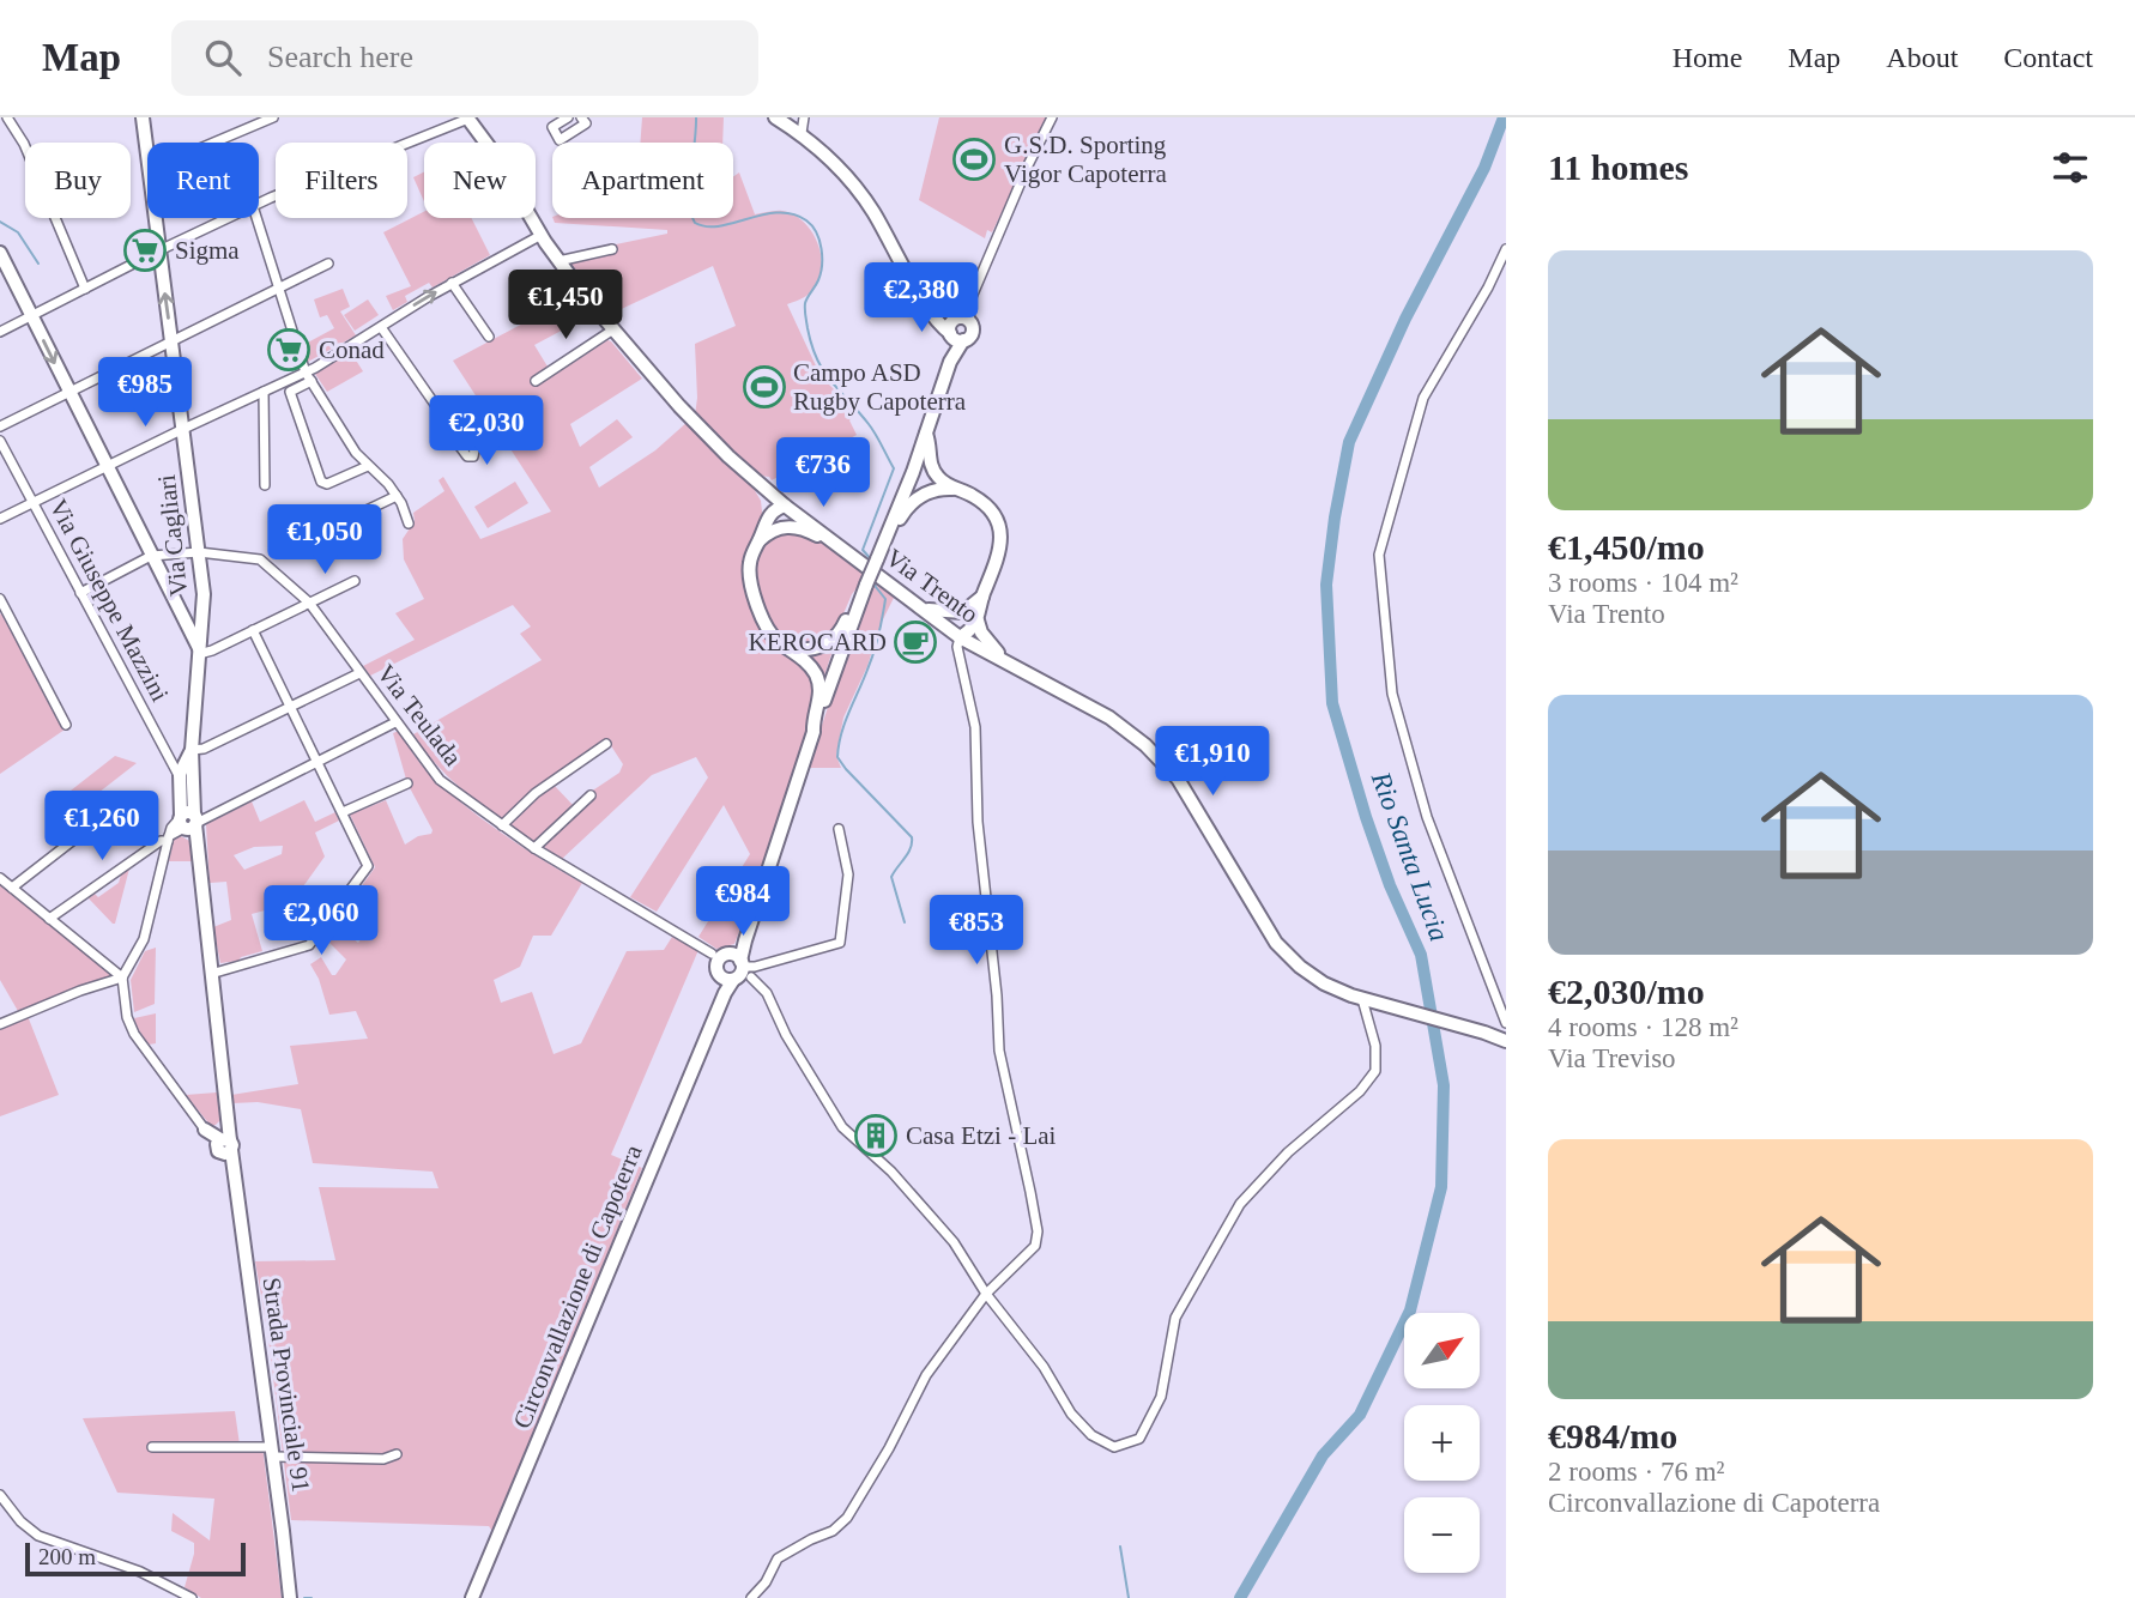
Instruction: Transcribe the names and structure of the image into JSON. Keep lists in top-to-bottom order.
{
  "streets": {
    "street": [
      "Via Cagliari",
      "Via Trento",
      "Via Giuseppe Mazzini",
      "Via Teulada",
      "Circonvallazione di Capoterra",
      "Strada Provinciale 91"
    ]
  },
  "crossings": [
    ["Via Cagliari", "Via Giuseppe Mazzini"],
    ["Via Cagliari", "Via Teulada"],
    ["Via Teulada", "Circonvallazione di Capoterra"]
  ],
  "water": ["Rio Santa Lucia"],
  "places": {
    "sports": ["G.S.D. Sporting Vigor Capoterra", "Campo ASD Rugby Capoterra"],
    "supermarket": ["Sigma", "Conad"],
    "cafe": ["KEROCARD"],
    "building": ["Casa Etzi - Lai"]
  },
  "scale_bar": "200 m",
  "north": "top right",
  "page": {
    "header": "Map",
    "search": "Search here",
    "nav": [
      "Home",
      "Map",
      "About",
      "Contact"
    ],
    "heading": "11 homes",
    "chip": [
      "Buy",
      "Rent",
      "Filters",
      "New",
      "Apartment"
    ],
    "list": [
      {
        "name": "€1,450/mo",
        "note": "3 rooms · 104 m² · Via Trento"
      },
      {
        "name": "€2,030/mo",
        "note": "4 rooms · 128 m² · Via Treviso"
      },
      {
        "name": "€984/mo",
        "note": "2 rooms · 76 m² · Circonvallazione di Capoterra"
      }
    ],
    "price": [
      "€2,380",
      "€1,450",
      "€985",
      "€2,030",
      "€736",
      "€1,050",
      "€1,910",
      "€1,260",
      "€984",
      "€2,060",
      "€853"
    ],
    "map_buttons": ["+", "−"],
    "scale": "200 m"
  }
}
